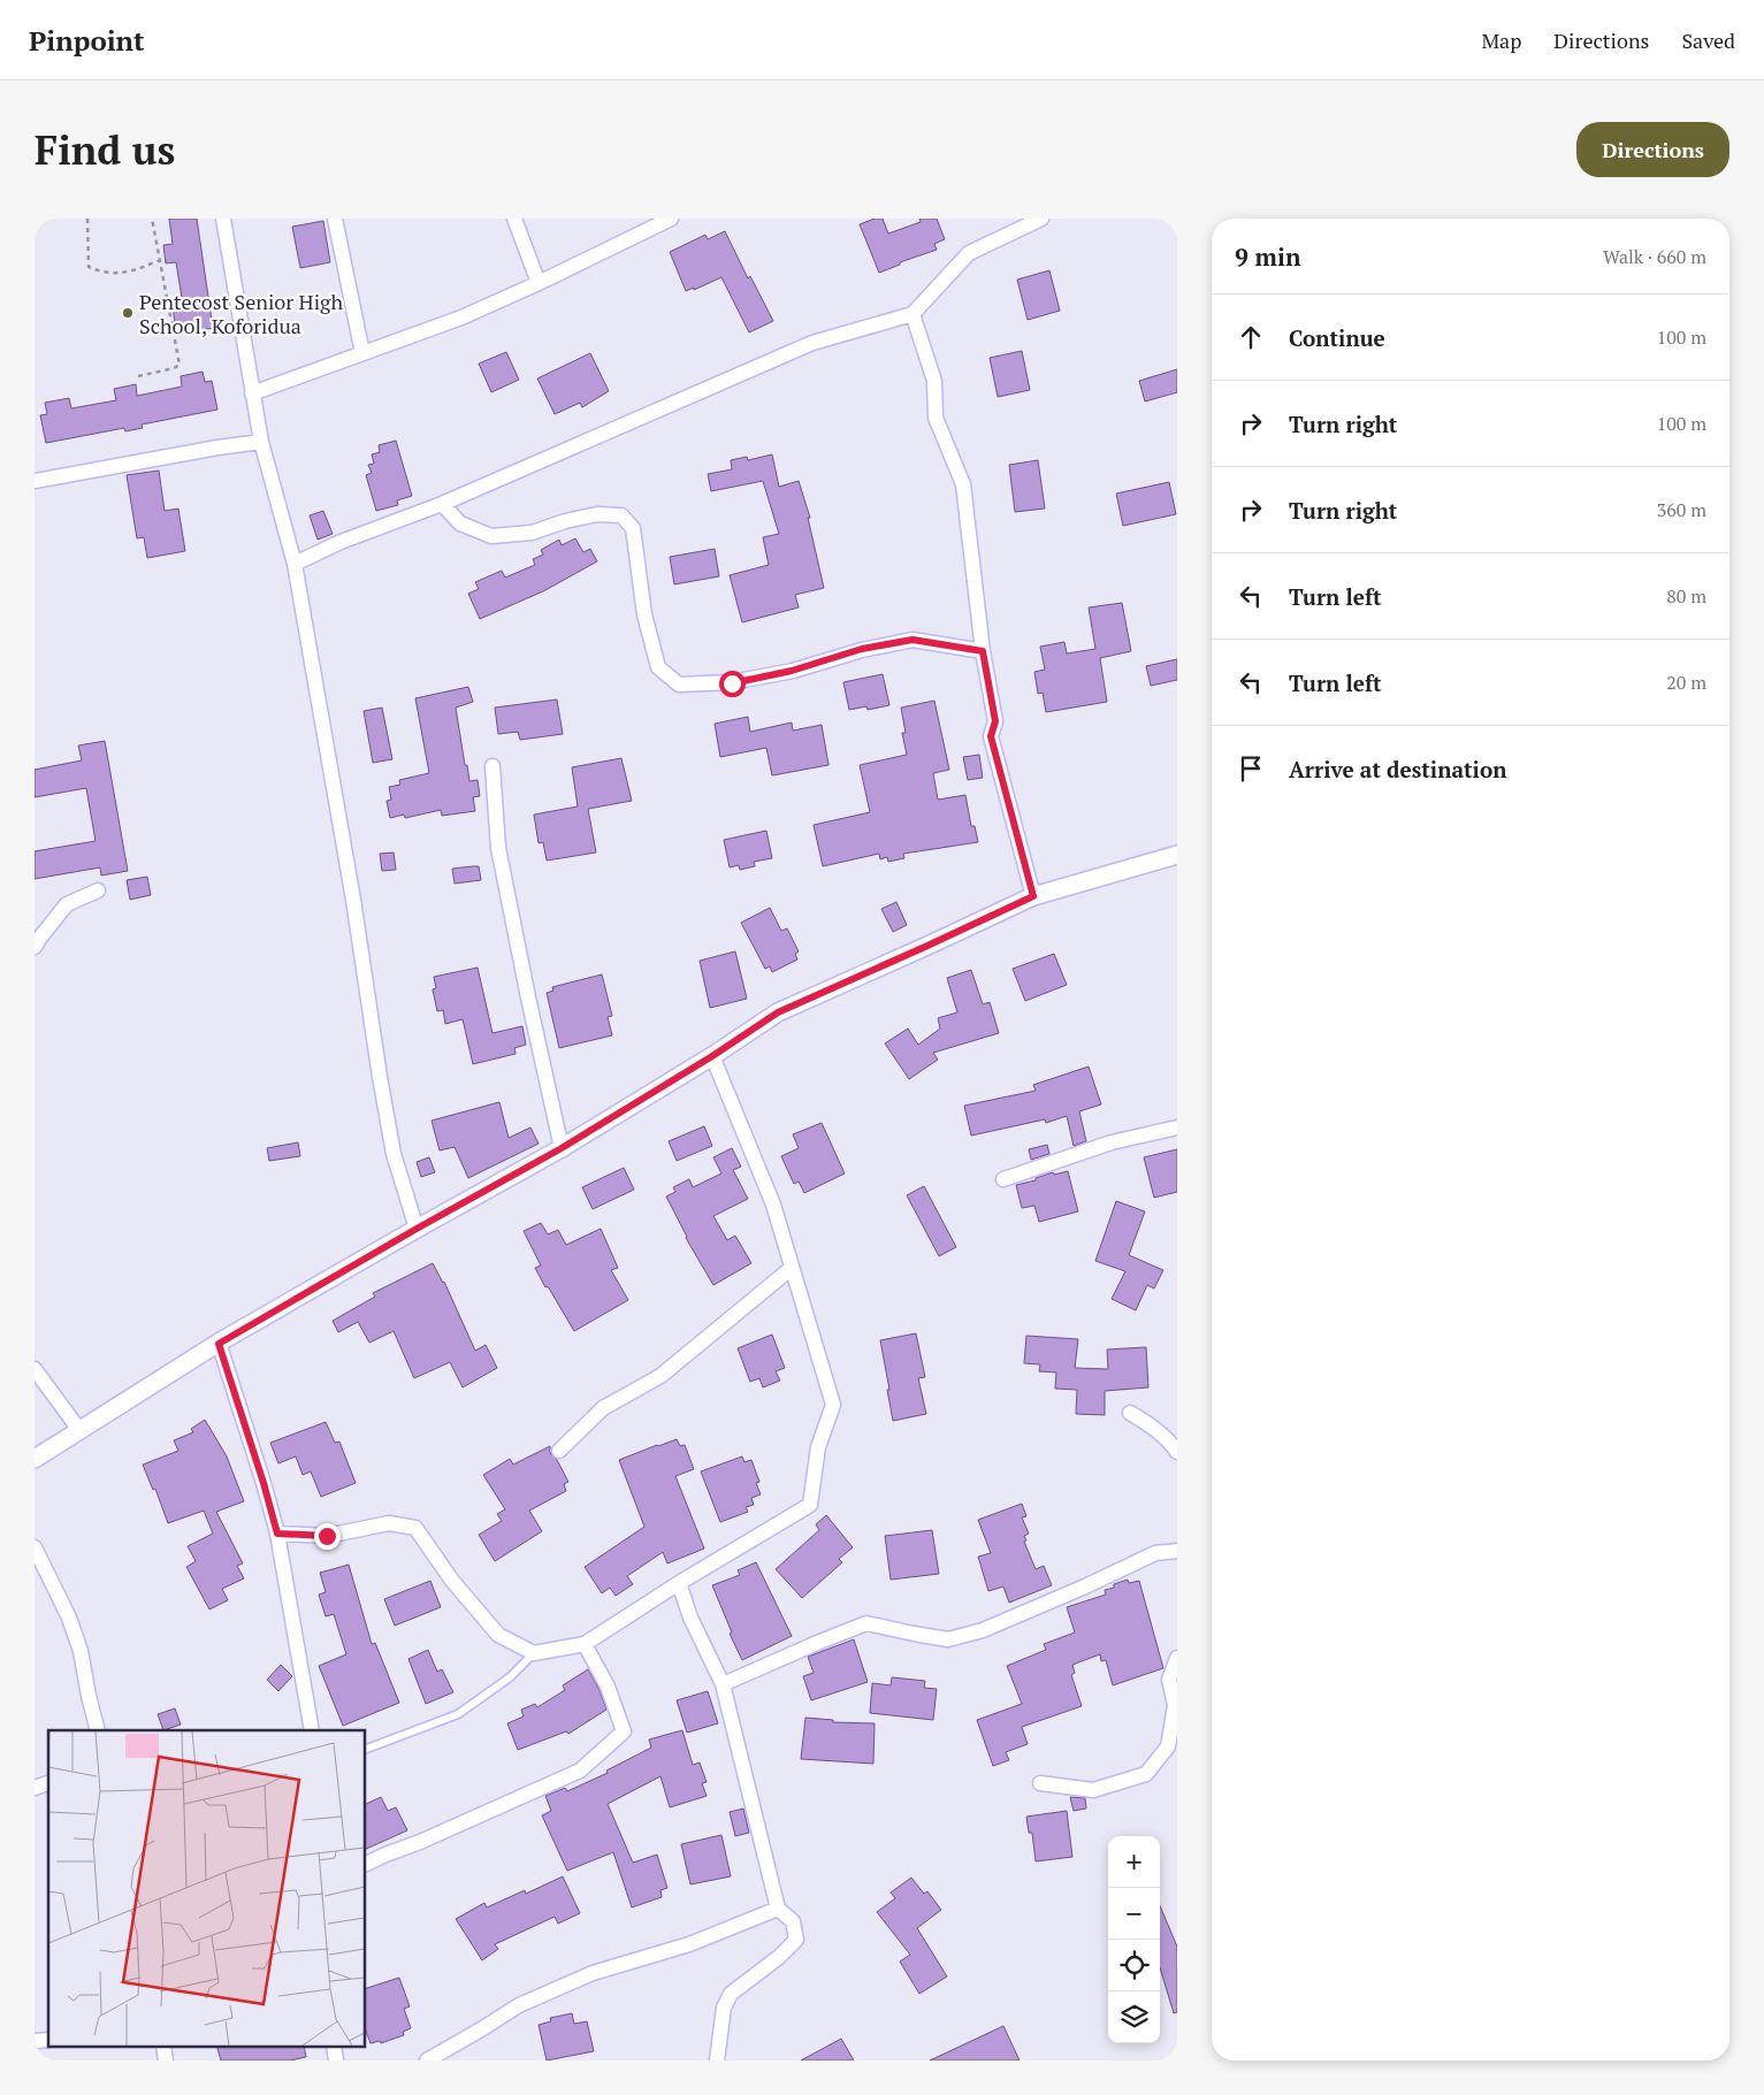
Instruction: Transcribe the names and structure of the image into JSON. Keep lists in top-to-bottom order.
{
  "places": ["Pentecost Senior High School, Koforidua"],
  "page": {
    "header": "Pinpoint",
    "nav": ["Map", "Directions", "Saved"],
    "buttons": "Directions",
    "title": "Find us",
    "heading": ["9 min", "Walk · 660 m"],
    "list": [
      ["Continue", "100 m"],
      ["Turn right", "100 m"],
      ["Turn right", "360 m"],
      ["Turn left", "80 m"],
      ["Turn left", "20 m"],
      "Arrive at destination"
    ],
    "map_buttons": ["+", "−"]
  }
}
